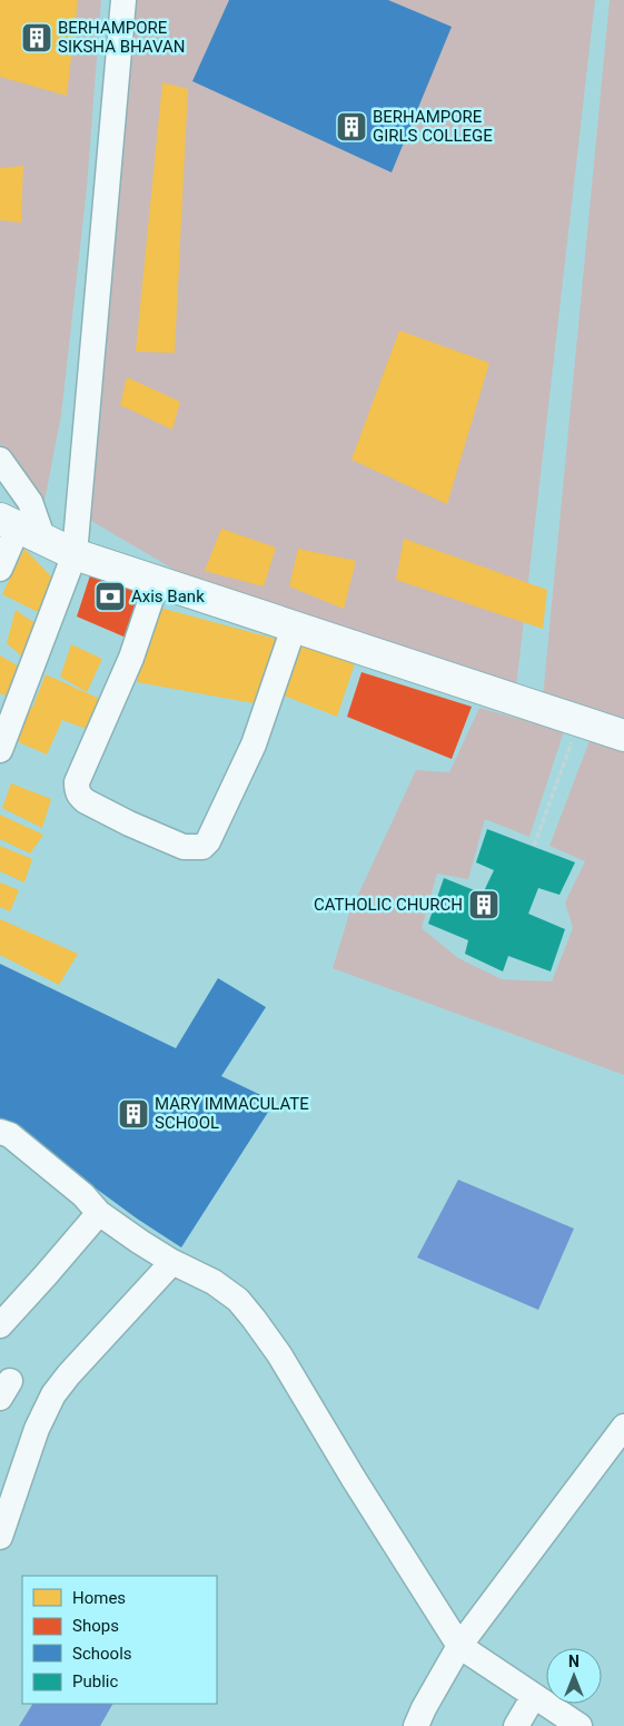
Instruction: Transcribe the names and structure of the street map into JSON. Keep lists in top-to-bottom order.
{
  "places": {
    "building": [
      "BERHAMPORE SIKSHA BHAVAN",
      "BERHAMPORE GIRLS COLLEGE",
      "CATHOLIC CHURCH",
      "MARY IMMACULATE SCHOOL"
    ],
    "bank": ["Axis Bank"]
  },
  "legend": [
    "Homes",
    "Shops",
    "Schools",
    "Public"
  ],
  "north": "top"
}
